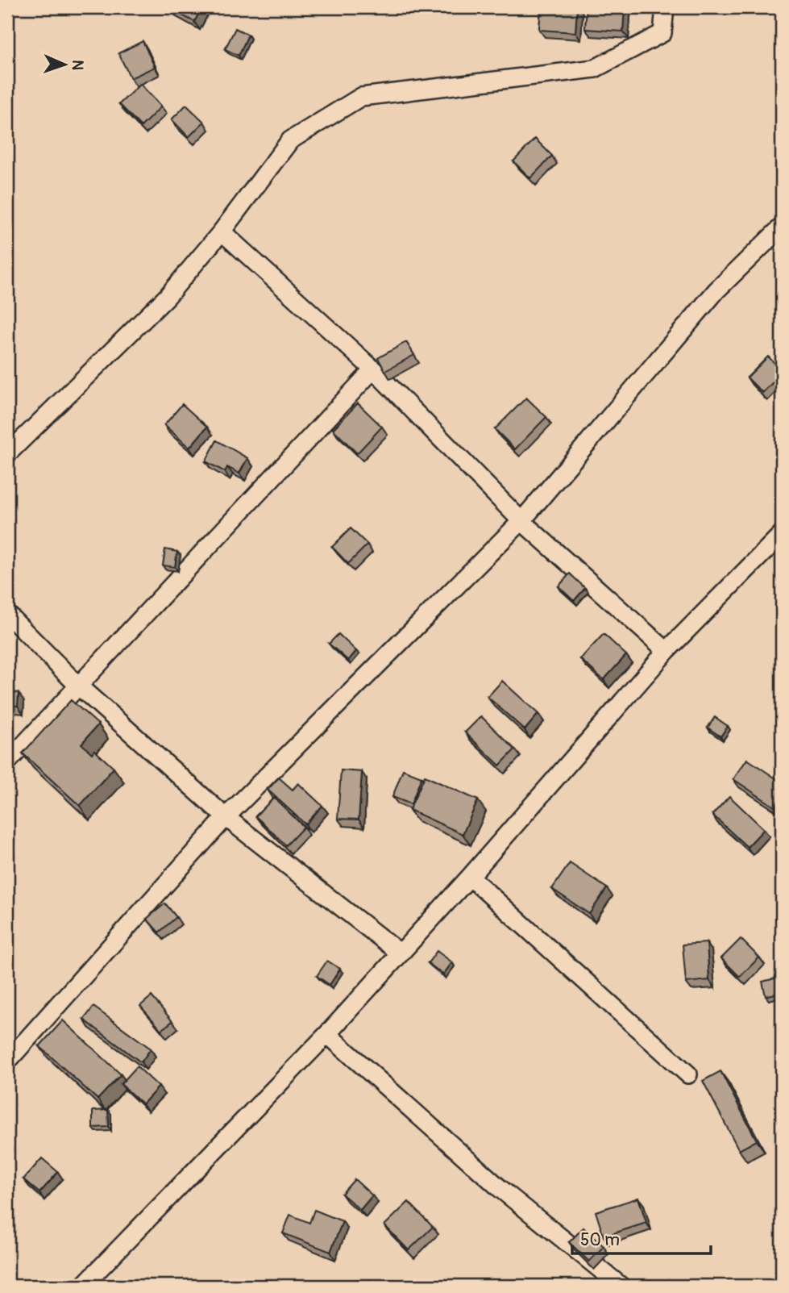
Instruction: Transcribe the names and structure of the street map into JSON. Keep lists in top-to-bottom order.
{
  "scale_bar": "50 m",
  "north": "right"
}
